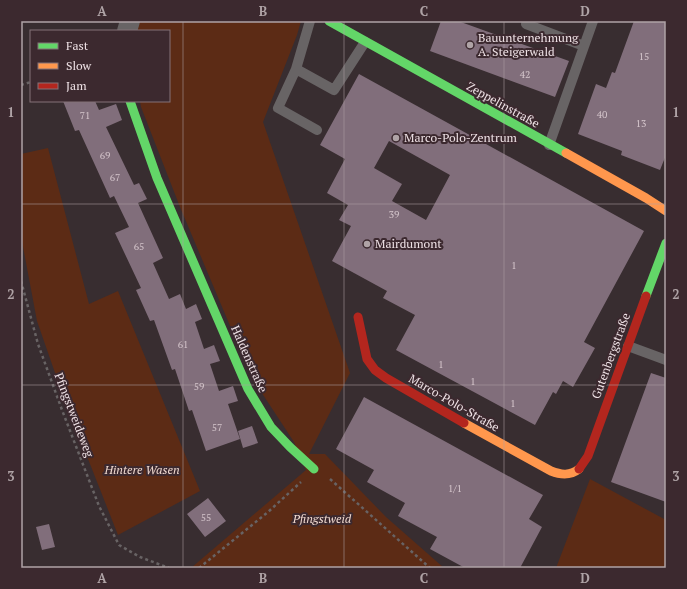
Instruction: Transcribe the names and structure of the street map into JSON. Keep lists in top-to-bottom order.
{
  "streets": {
    "street": [
      "Zeppelinstraße",
      "Gutenbergstraße",
      "Haldenstraße",
      "Marco-Polo-Straße"
    ],
    "path": ["Pfingstweideweg"]
  },
  "crossings": [
    ["Gutenbergstraße", "Marco-Polo-Straße"]
  ],
  "parks": ["Hintere Wasen", "Pfingstweid"],
  "places": ["Bauunternehmung A. Steigerwald", "Marco-Polo-Zentrum", "Mairdumont"],
  "house_numbers": [
    "15",
    "42",
    "40",
    "71",
    "13",
    "69",
    "67",
    "39",
    "65",
    "1",
    "61",
    "1",
    "1",
    "59",
    "1",
    "57",
    "1/1",
    "55"
  ],
  "legend": ["Fast", "Slow", "Jam"],
  "grid": {
    "columns": [
      "A",
      "B",
      "C",
      "D"
    ],
    "rows": ["1", "2", "3"]
  }
}
